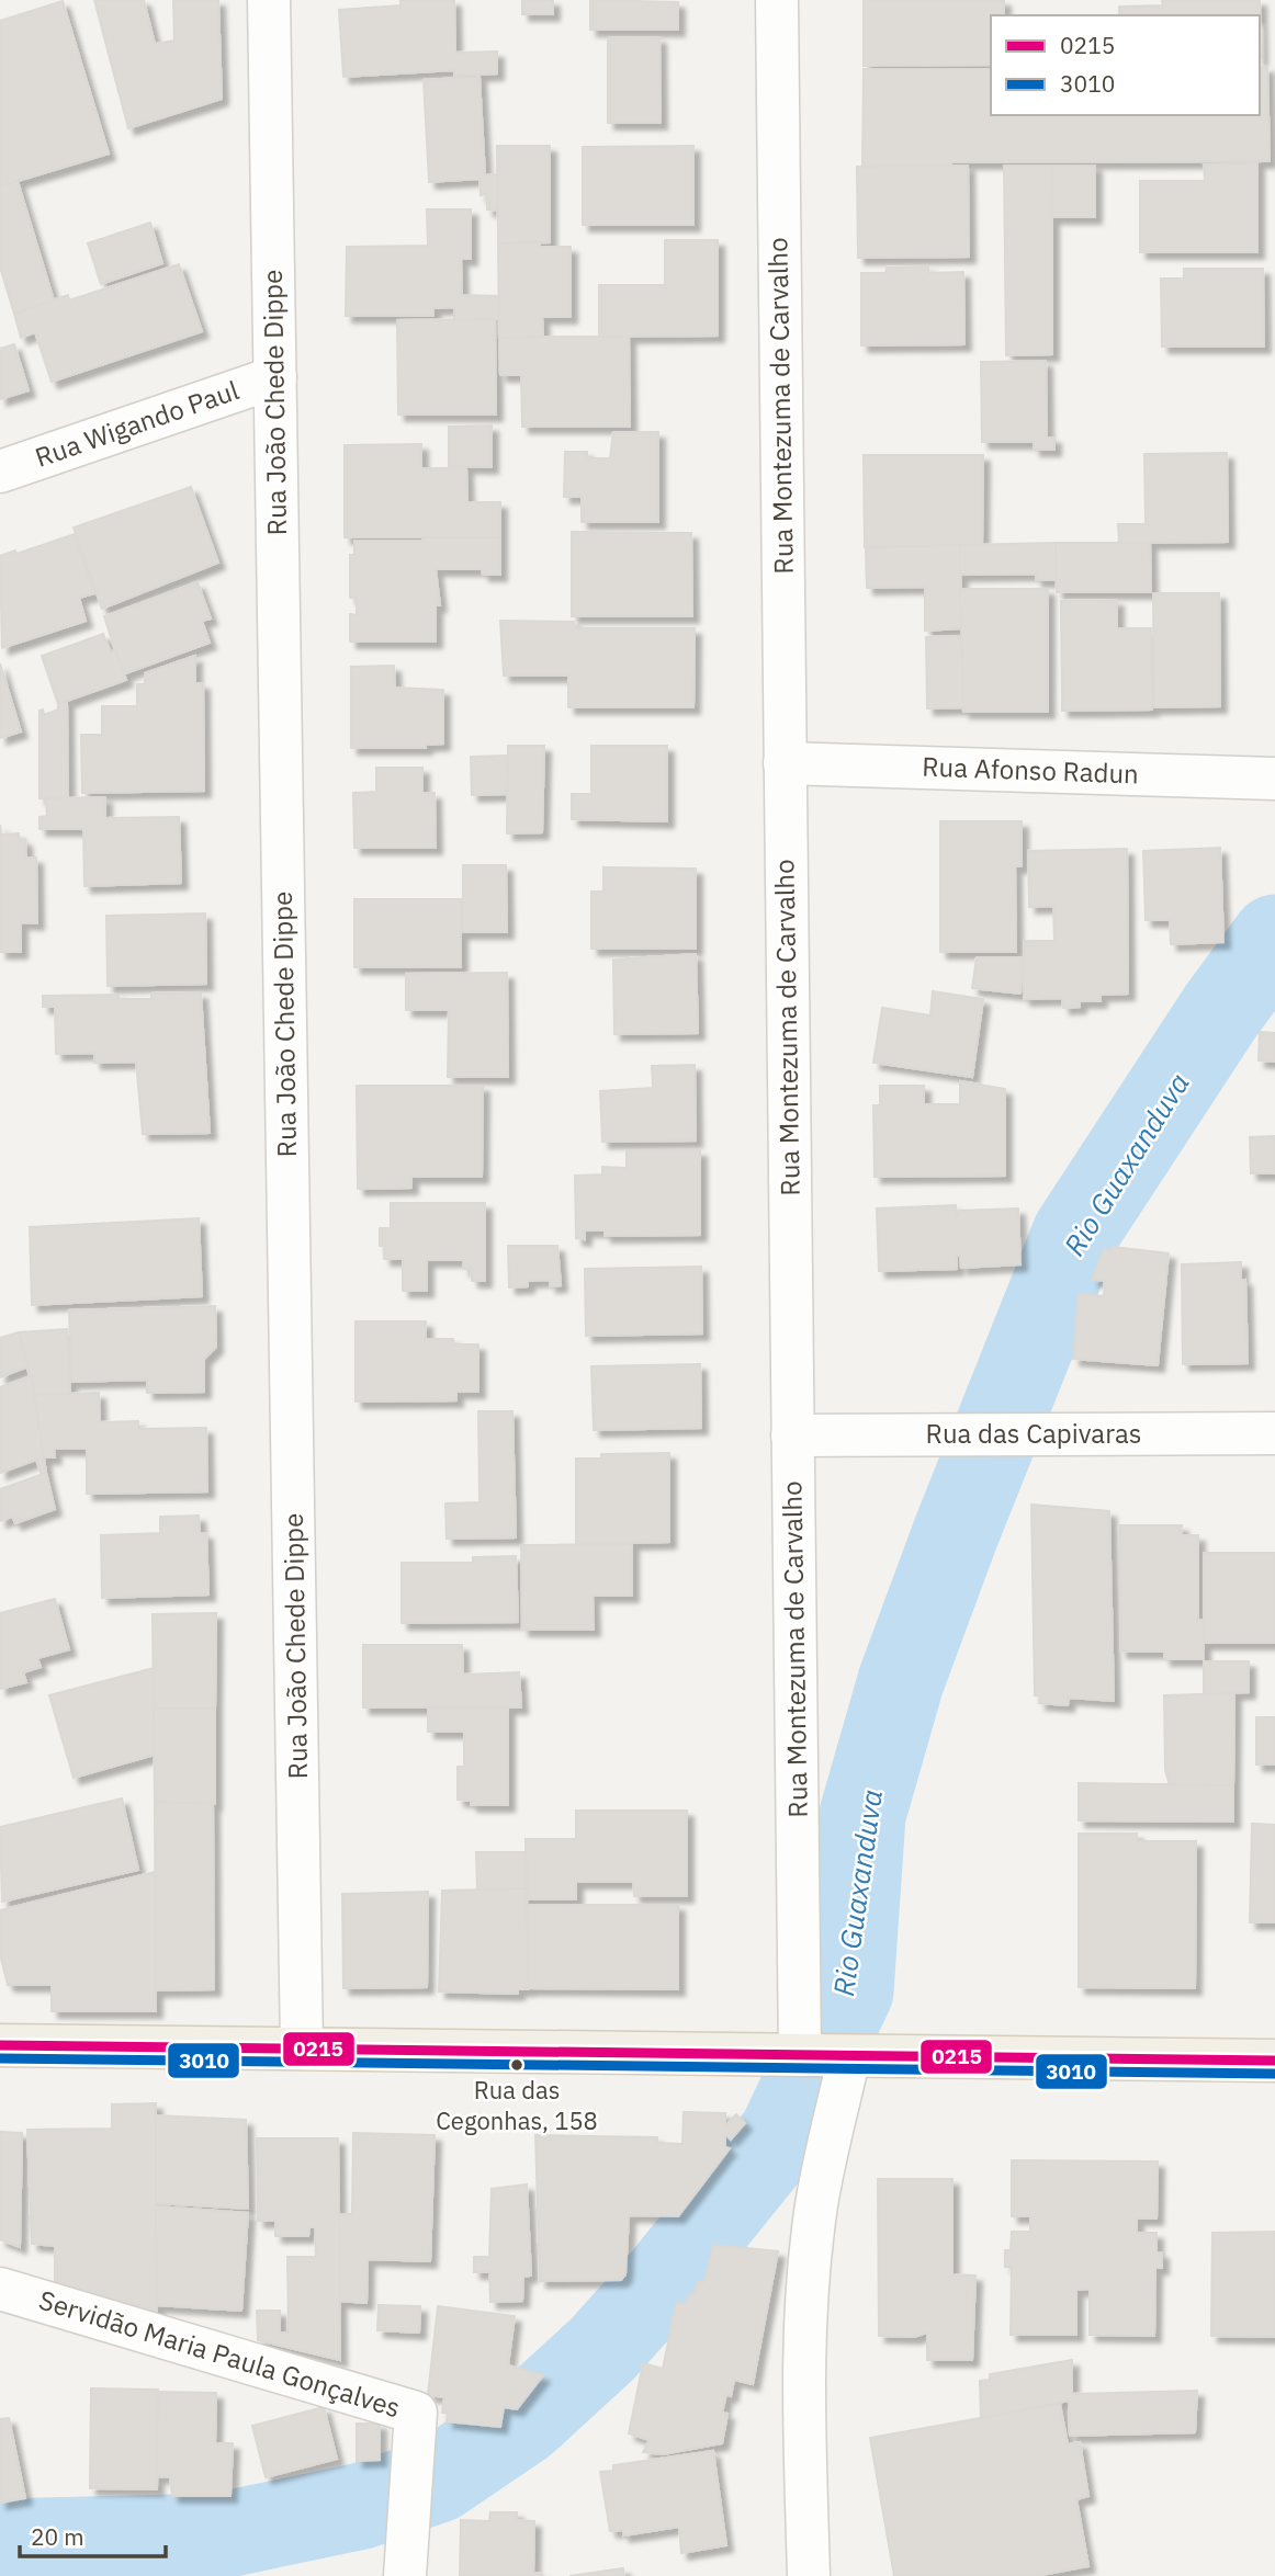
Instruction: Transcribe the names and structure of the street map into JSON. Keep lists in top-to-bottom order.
{
  "streets": {
    "street": [
      "Rua João Chede Dippe",
      "Rua Montezuma de Carvalho",
      "Rua Wigando Paul",
      "Rua Afonso Radun",
      "Rua das Capivaras",
      "Servidão Maria Paula Gonçalves"
    ]
  },
  "crossings": [
    ["Rua João Chede Dippe", "Rua Wigando Paul"],
    ["Rua Montezuma de Carvalho", "Rua Afonso Radun"],
    ["Rua Montezuma de Carvalho", "Rua das Capivaras"]
  ],
  "water": ["Rio Guaxanduva"],
  "places": ["Rua das Cegonhas, 158"],
  "lines": ["transit line 0215", "transit line 3010"],
  "legend": ["0215", "3010"],
  "scale_bar": "20 m"
}
